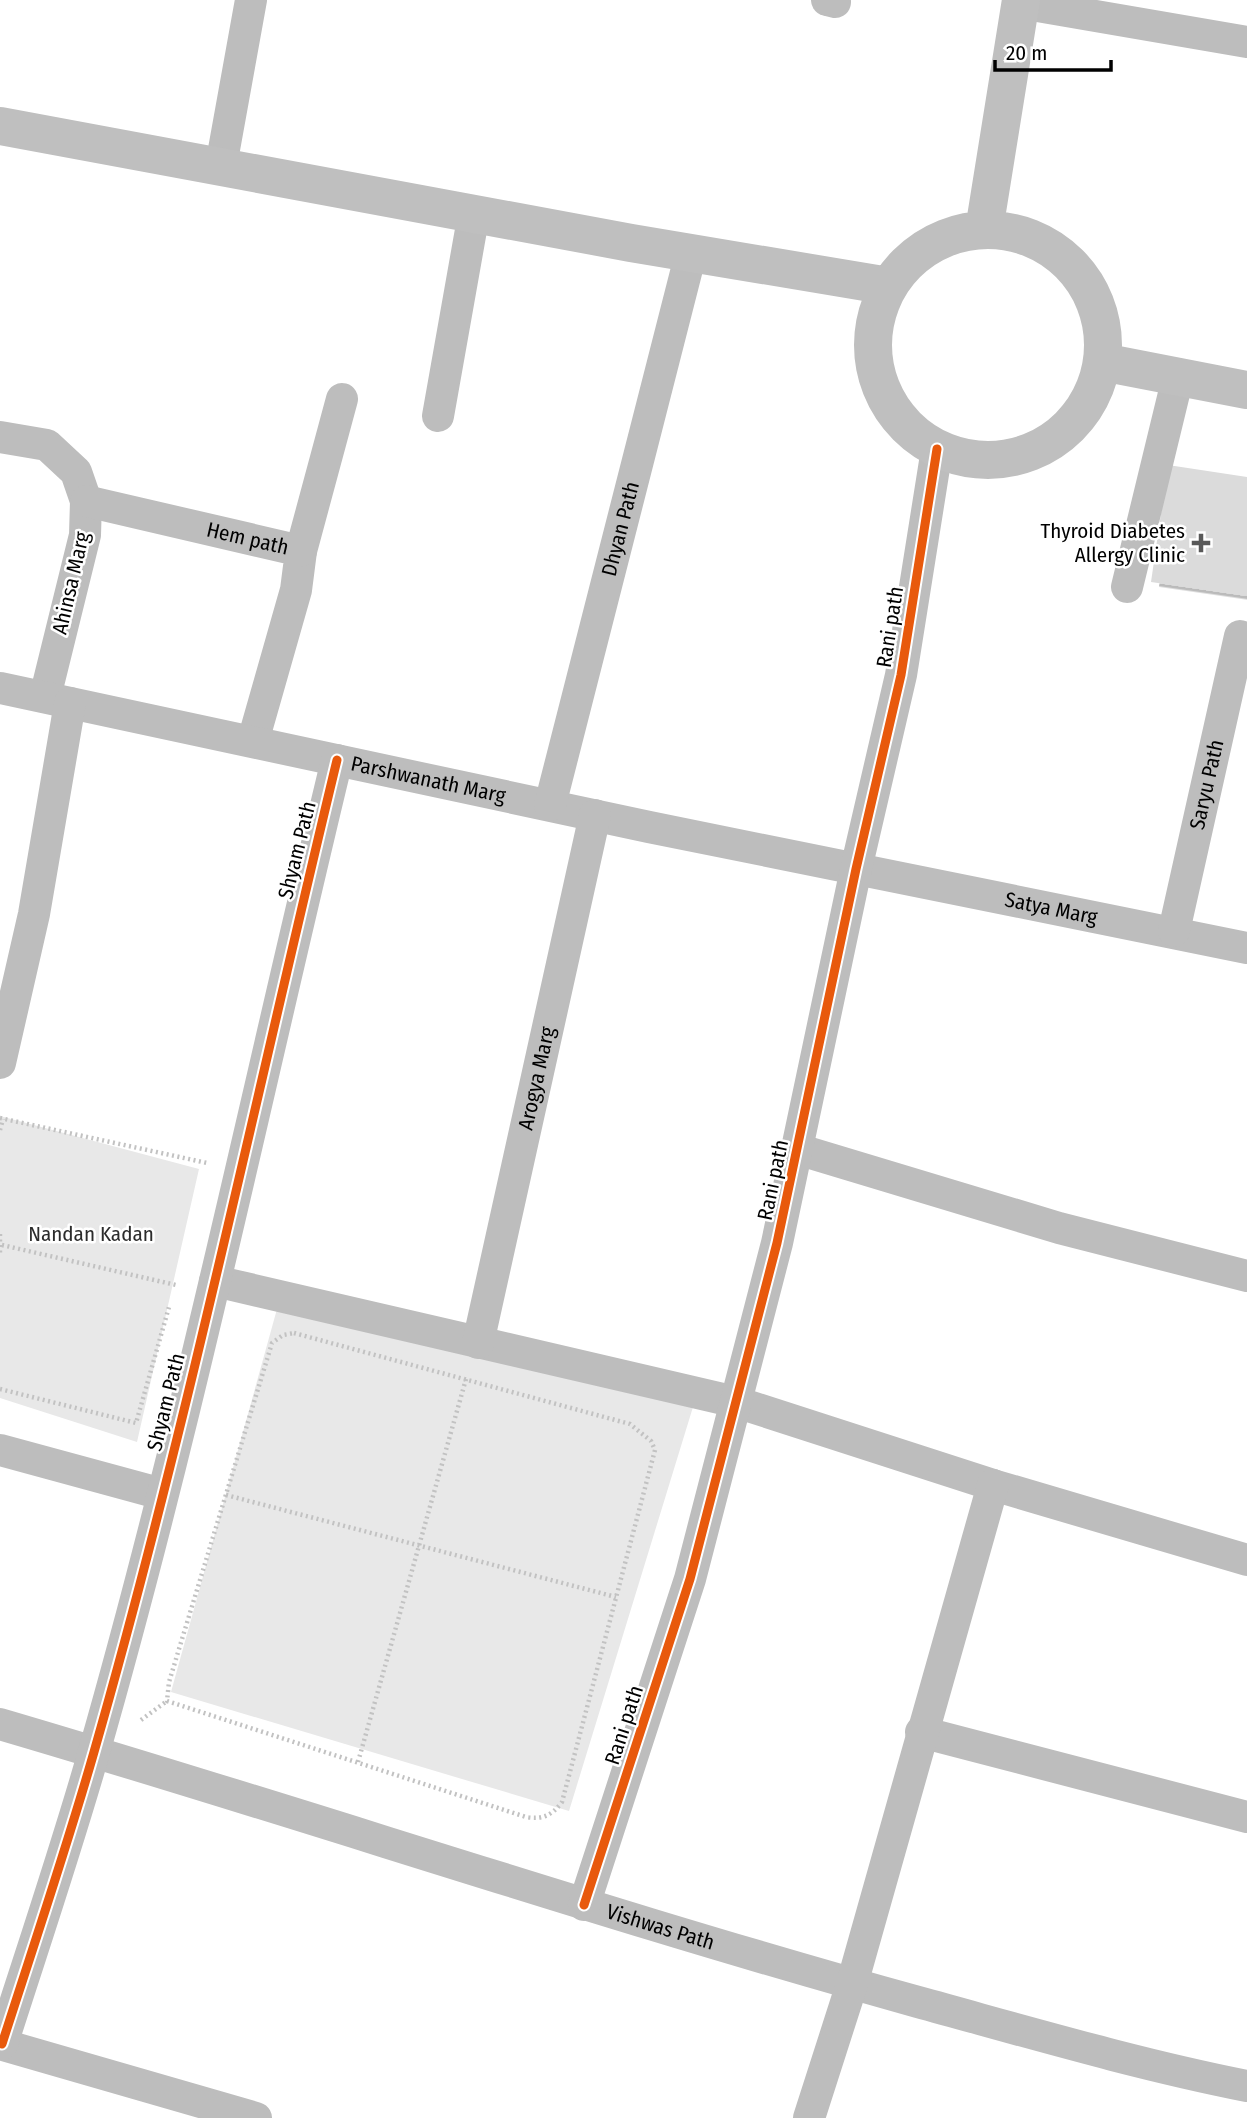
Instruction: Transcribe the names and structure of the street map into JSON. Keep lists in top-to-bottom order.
{
  "streets": {
    "street": [
      "Dhyan Path",
      "Hem path",
      "Ahinsa Marg",
      "Rani path",
      "Parshwanath Marg",
      "Saryu Path",
      "Shyam Path",
      "Satya Marg",
      "Arogya Marg",
      "Vishwas Path"
    ]
  },
  "crossings": [
    ["Dhyan Path", "Parshwanath Marg"],
    ["Hem path", "Ahinsa Marg"],
    ["Hem path", "Parshwanath Marg"],
    ["Ahinsa Marg", "Parshwanath Marg"],
    ["Rani path", "Parshwanath Marg"],
    ["Rani path", "Satya Marg"],
    ["Rani path", "Vishwas Path"],
    ["Parshwanath Marg", "Shyam Path"],
    ["Parshwanath Marg", "Satya Marg"],
    ["Parshwanath Marg", "Arogya Marg"],
    ["Saryu Path", "Satya Marg"],
    ["Shyam Path", "Vishwas Path"]
  ],
  "parks": ["Nandan Kadan"],
  "places": {
    "health": ["Thyroid Diabetes Allergy Clinic"]
  },
  "scale_bar": "20 m"
}
